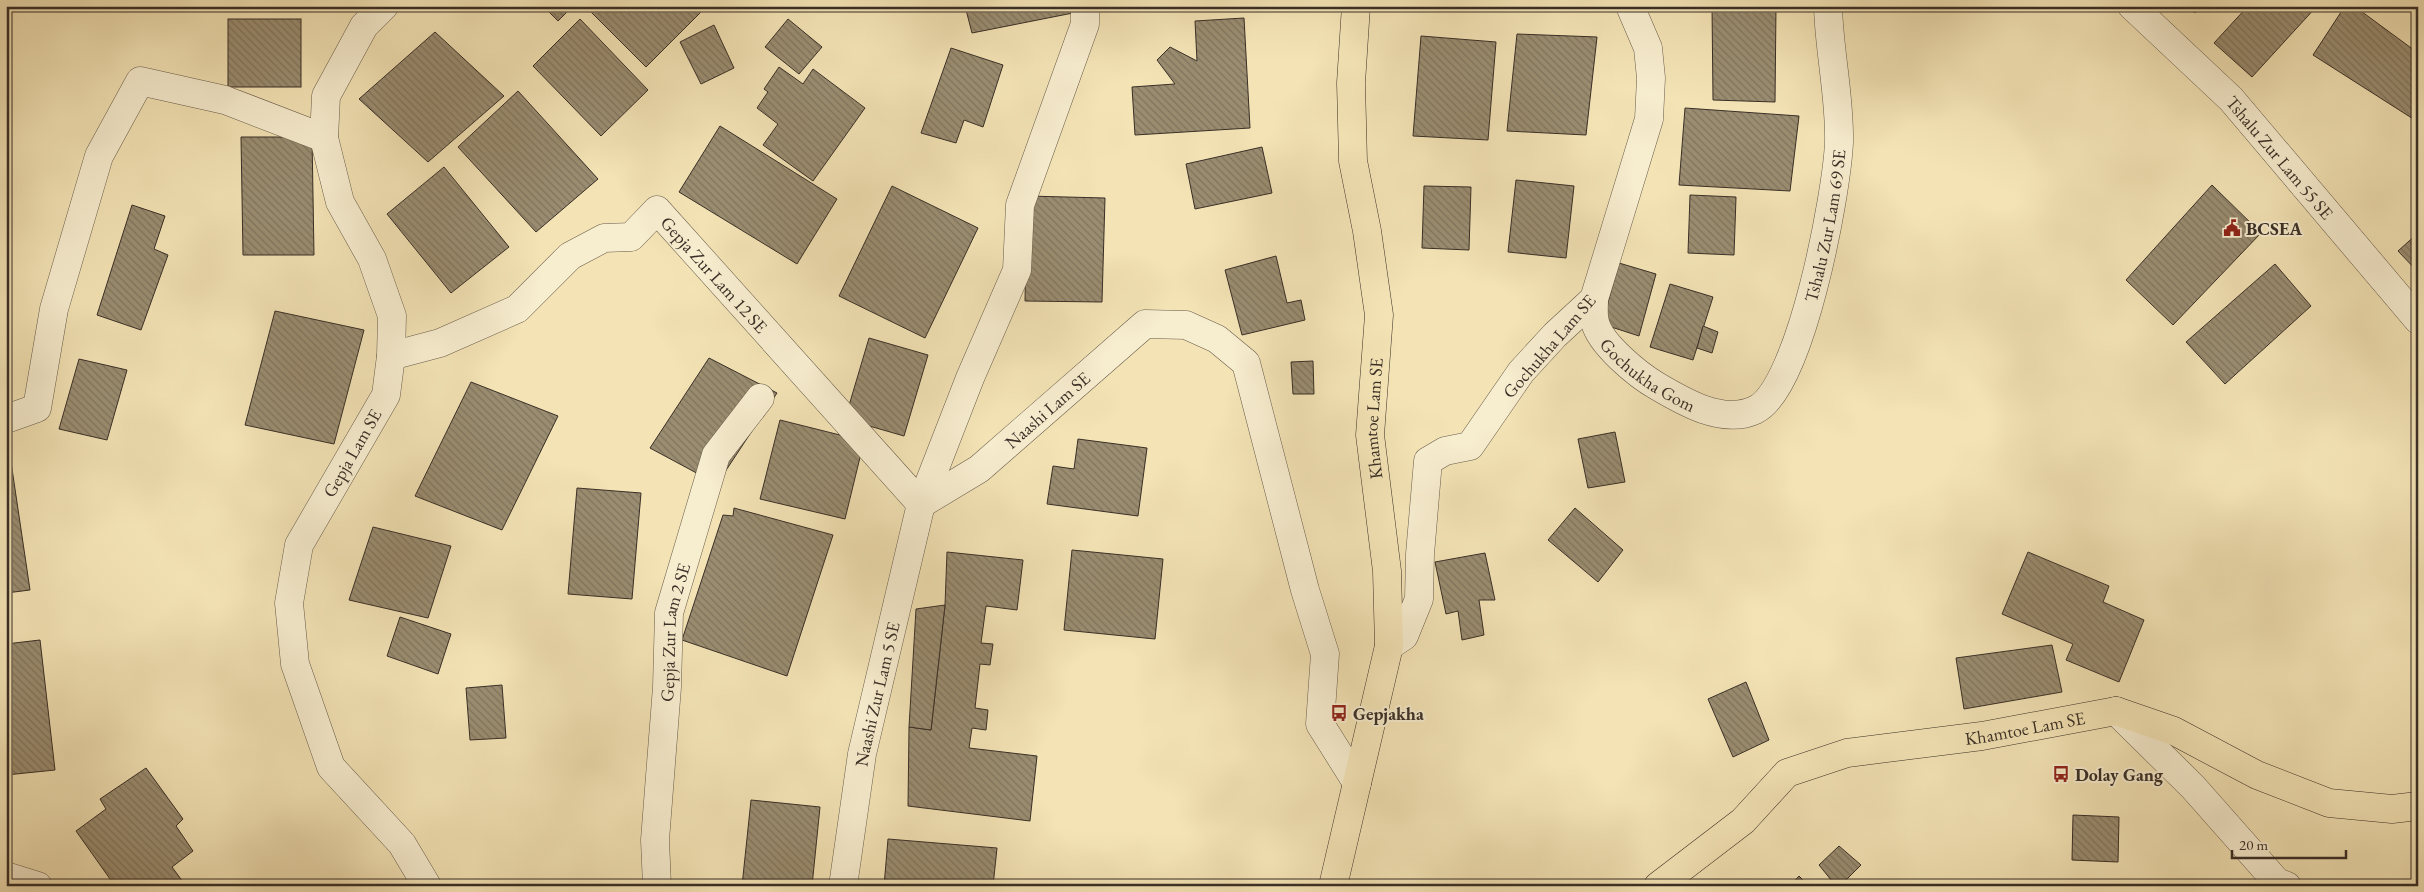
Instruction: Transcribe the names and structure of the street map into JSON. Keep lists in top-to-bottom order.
{
  "streets": {
    "main road": ["Khamtoe Lam SE"],
    "street": [
      "Tshalu Zur Lam 55 SE",
      "Tshalu Zur Lam 69 SE",
      "Gepja Zur Lam 12 SE",
      "Gochukha Lam SE",
      "Gochukha Gom",
      "Naashi Lam SE",
      "Gepja Lam SE",
      "Gepja Zur Lam 2 SE",
      "Naashi Zur Lam 5 SE"
    ]
  },
  "crossings": [
    ["Tshalu Zur Lam 69 SE", "Gochukha Gom"],
    ["Gepja Zur Lam 12 SE", "Naashi Lam SE"],
    ["Gepja Zur Lam 12 SE", "Gepja Lam SE"],
    ["Gepja Zur Lam 12 SE", "Naashi Zur Lam 5 SE"],
    ["Gochukha Lam SE", "Gochukha Gom"],
    ["Gochukha Lam SE", "Khamtoe Lam SE"],
    ["Naashi Lam SE", "Khamtoe Lam SE"],
    ["Naashi Lam SE", "Naashi Zur Lam 5 SE"]
  ],
  "places": {
    "public building": ["BCSEA"],
    "bus stop": ["Gepjakha", "Dolay Gang"]
  },
  "scale_bar": "20 m"
}
